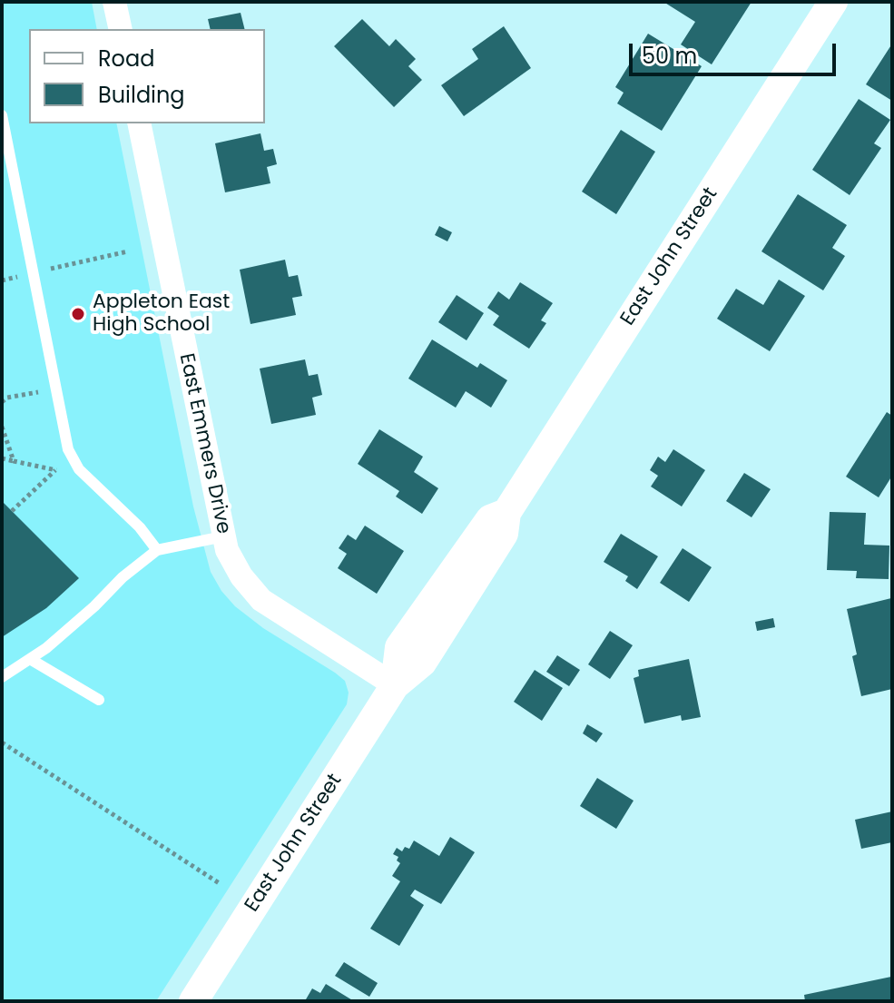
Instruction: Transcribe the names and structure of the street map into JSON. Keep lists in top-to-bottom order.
{
  "streets": {
    "street": ["East John Street", "East Emmers Drive"]
  },
  "crossings": [
    ["East John Street", "East Emmers Drive"]
  ],
  "places": ["Appleton East High School"],
  "legend": ["Road", "Building"],
  "scale_bar": "50 m"
}
